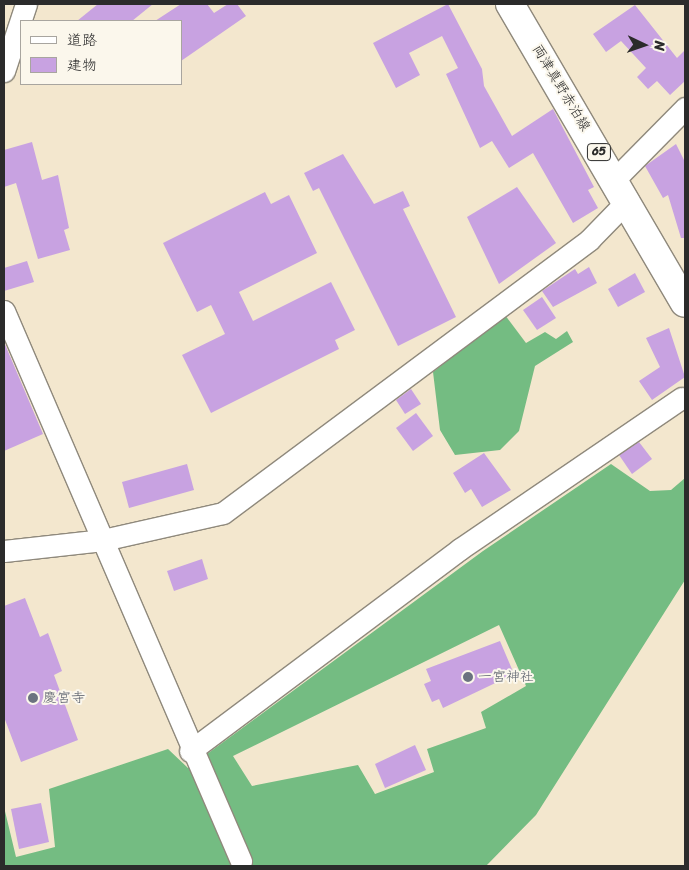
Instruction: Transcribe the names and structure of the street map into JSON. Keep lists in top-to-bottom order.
{
  "streets": {
    "main road": ["両津真野赤泊線", "65"]
  },
  "places": ["一宮神社", "慶宮寺"],
  "legend": ["道路", "建物"],
  "north": "right"
}
